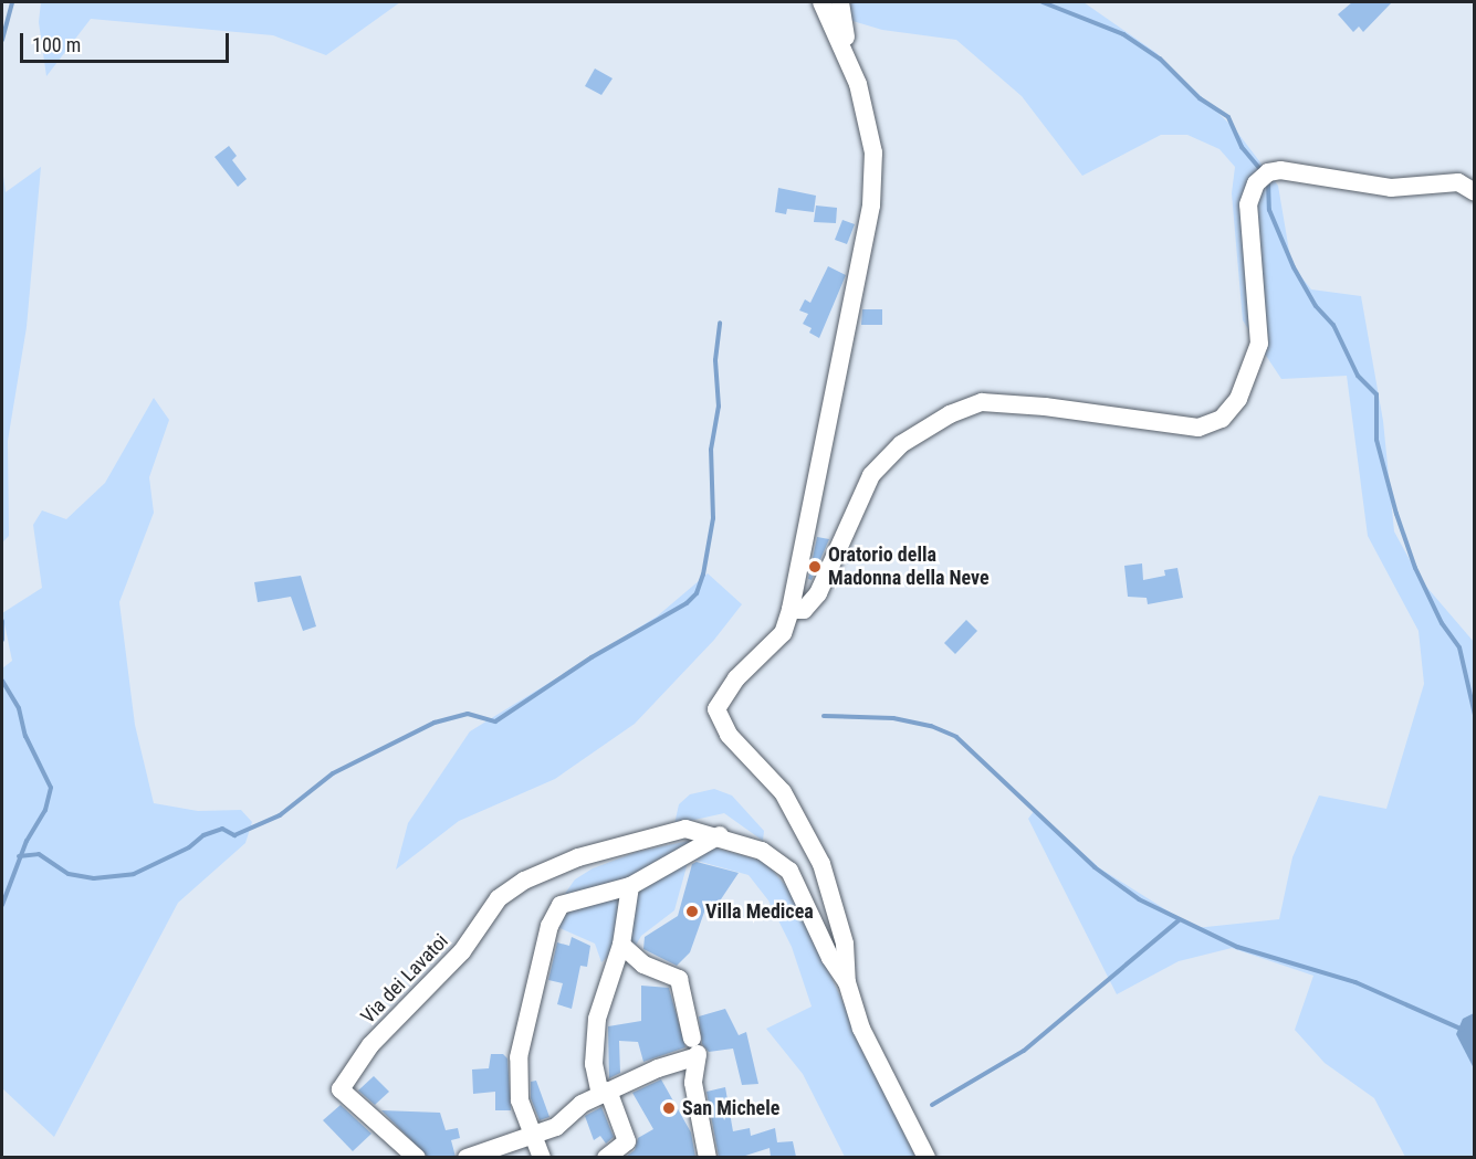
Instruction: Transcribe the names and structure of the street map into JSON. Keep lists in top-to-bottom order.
{
  "streets": {
    "street": ["Via dei Lavatoi"]
  },
  "places": ["Oratorio della Madonna della Neve", "Villa Medicea", "San Michele"],
  "scale_bar": "100 m"
}
